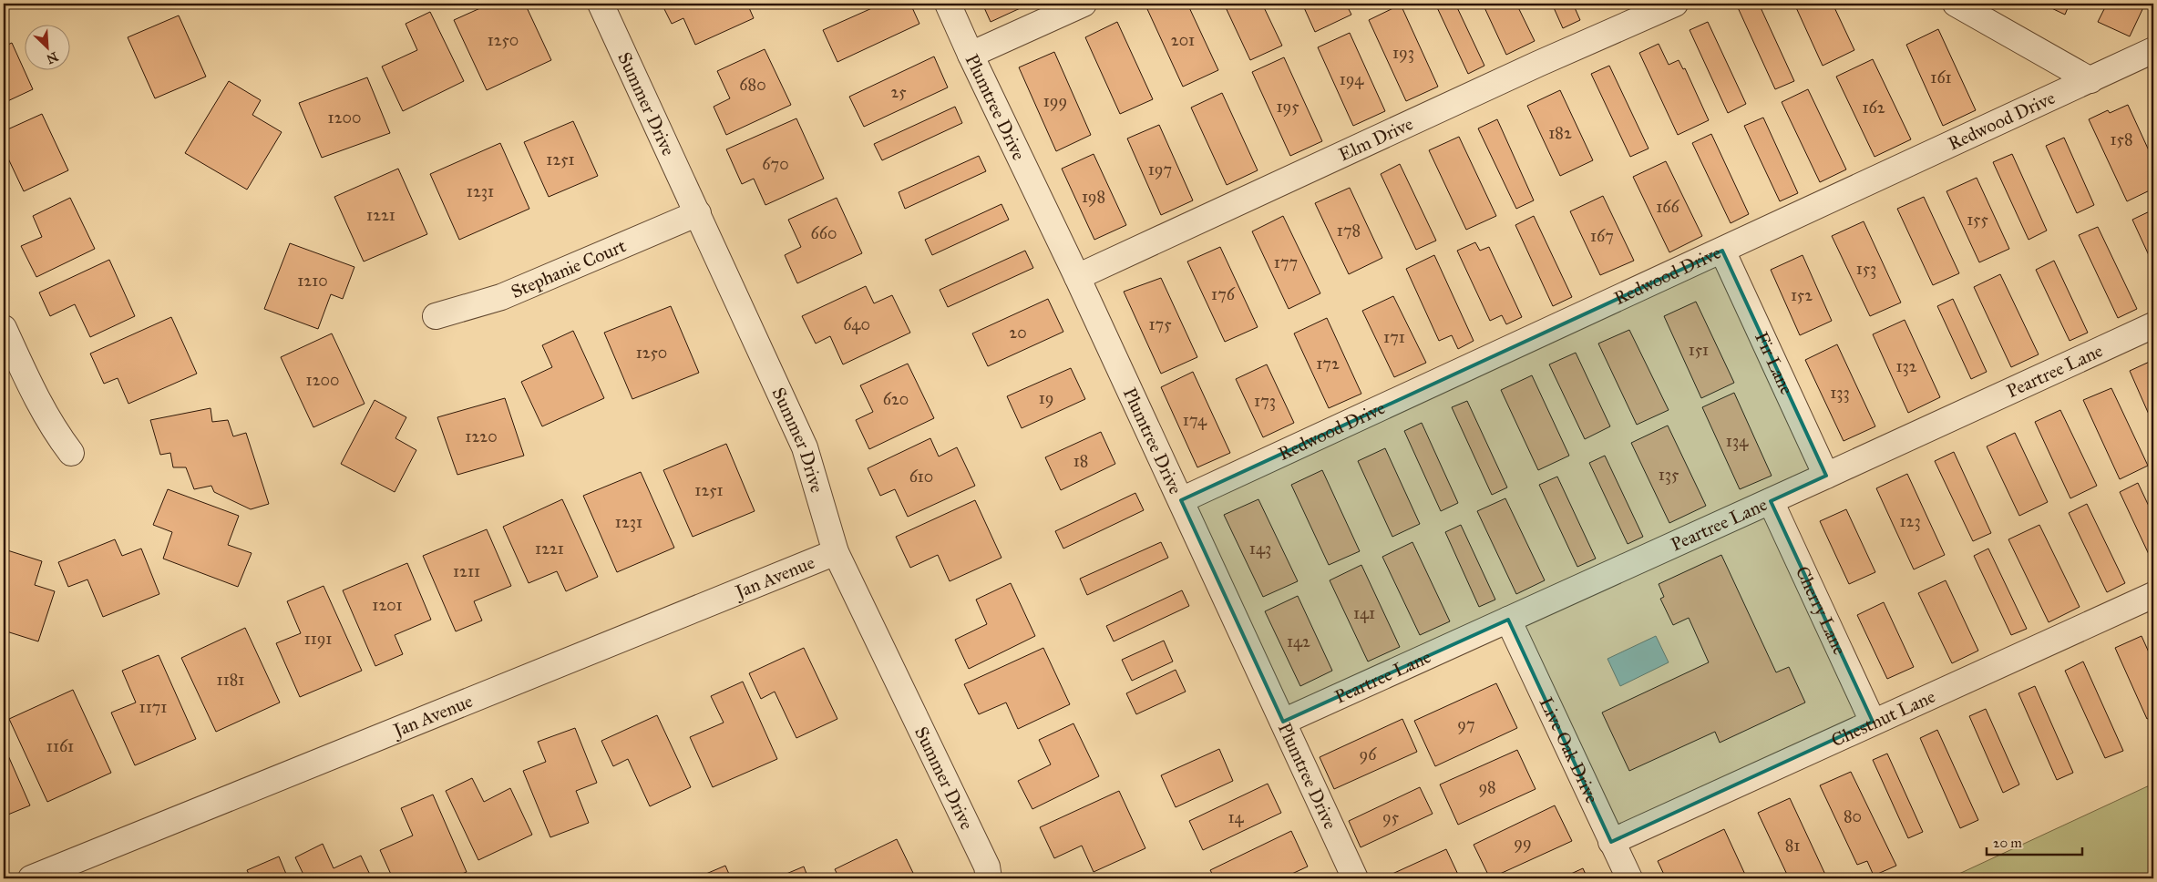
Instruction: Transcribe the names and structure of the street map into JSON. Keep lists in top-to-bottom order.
{
  "streets": {
    "street": [
      "Summer Drive",
      "Plumtree Drive",
      "Redwood Drive",
      "Elm Drive",
      "Stephanie Court",
      "Fir Lane",
      "Peartree Lane",
      "Jan Avenue",
      "Cherry Lane",
      "Chestnut Lane",
      "Live Oak Drive"
    ]
  },
  "crossings": [
    ["Summer Drive", "Stephanie Court"],
    ["Summer Drive", "Jan Avenue"],
    ["Plumtree Drive", "Redwood Drive"],
    ["Plumtree Drive", "Elm Drive"],
    ["Plumtree Drive", "Peartree Lane"],
    ["Redwood Drive", "Fir Lane"],
    ["Fir Lane", "Peartree Lane"],
    ["Peartree Lane", "Cherry Lane"],
    ["Peartree Lane", "Live Oak Drive"],
    ["Cherry Lane", "Chestnut Lane"],
    ["Chestnut Lane", "Live Oak Drive"]
  ],
  "house_numbers": [
    "1250",
    "201",
    "193",
    "161",
    "194",
    "680",
    "25",
    "199",
    "195",
    "162",
    "1200",
    "182",
    "158",
    "1251",
    "670",
    "197",
    "1231",
    "198",
    "166",
    "1221",
    "155",
    "178",
    "660",
    "167",
    "177",
    "153",
    "1210",
    "176",
    "152",
    "640",
    "175",
    "20",
    "171",
    "151",
    "1250",
    "172",
    "132",
    "1200",
    "133",
    "19",
    "620",
    "173",
    "174",
    "1220",
    "134",
    "18",
    "135",
    "610",
    "1251",
    "123",
    "1231",
    "1221",
    "143",
    "1211",
    "1201",
    "141",
    "1191",
    "142",
    "1181",
    "1171",
    "97",
    "1161",
    "96",
    "98",
    "80",
    "14",
    "95",
    "99",
    "81"
  ],
  "scale_bar": "20 m",
  "north": "bottom right"
}
